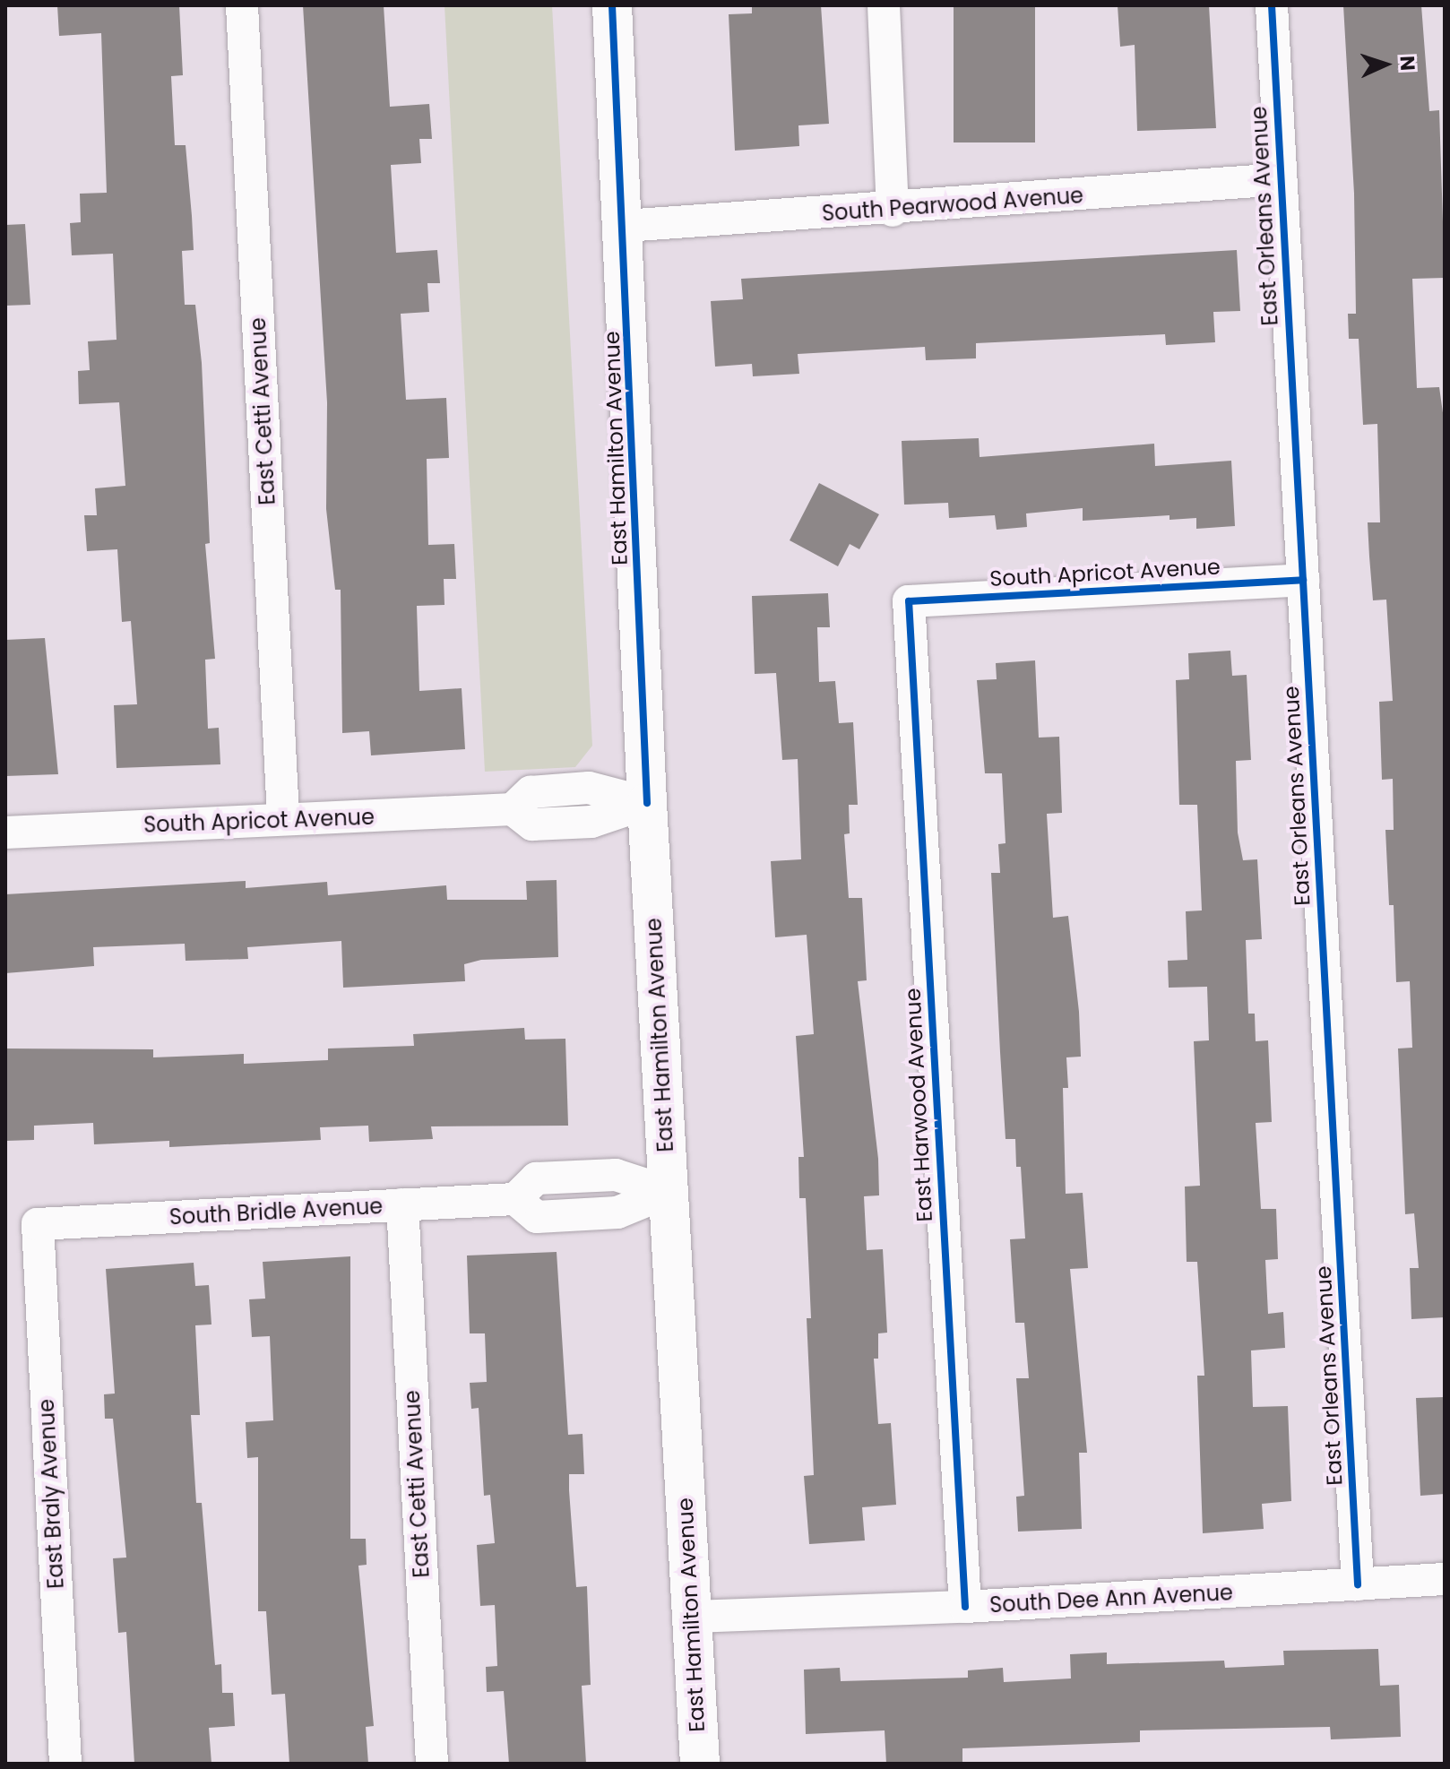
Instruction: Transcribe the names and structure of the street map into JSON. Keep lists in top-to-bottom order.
{
  "streets": {
    "street": [
      "South Pearwood Avenue",
      "East Orleans Avenue",
      "East Cetti Avenue",
      "East Hamilton Avenue",
      "South Apricot Avenue",
      "East Harwood Avenue",
      "South Bridle Avenue",
      "East Braly Avenue",
      "South Dee Ann Avenue"
    ]
  },
  "crossings": [
    ["South Pearwood Avenue", "East Orleans Avenue"],
    ["South Pearwood Avenue", "East Hamilton Avenue"],
    ["East Orleans Avenue", "South Apricot Avenue"],
    ["East Orleans Avenue", "South Dee Ann Avenue"],
    ["East Cetti Avenue", "South Apricot Avenue"],
    ["East Cetti Avenue", "South Bridle Avenue"],
    ["East Hamilton Avenue", "South Apricot Avenue"],
    ["East Hamilton Avenue", "South Bridle Avenue"],
    ["East Hamilton Avenue", "South Dee Ann Avenue"],
    ["South Apricot Avenue", "East Harwood Avenue"],
    ["East Harwood Avenue", "South Dee Ann Avenue"],
    ["South Bridle Avenue", "East Braly Avenue"]
  ],
  "north": "right"
}
